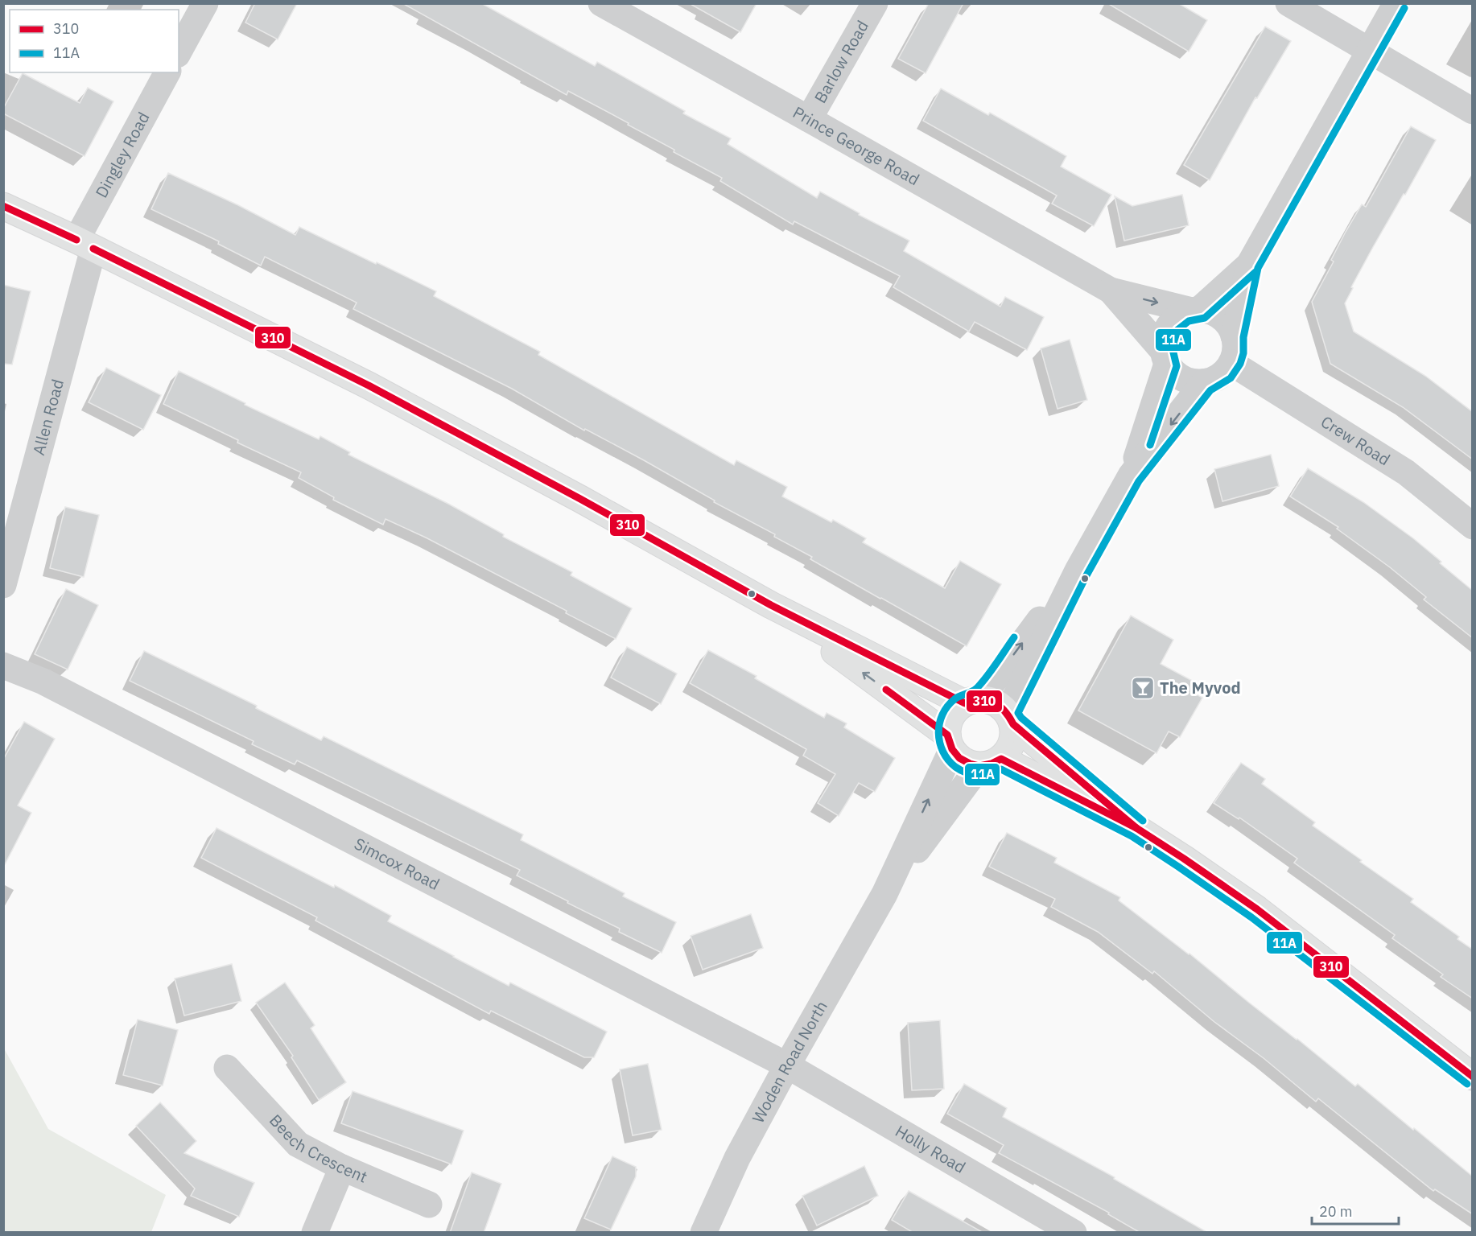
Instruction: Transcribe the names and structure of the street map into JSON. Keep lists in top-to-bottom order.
{
  "streets": {
    "street": [
      "Barlow Road",
      "Prince George Road",
      "Dingley Road",
      "Allen Road",
      "Crew Road",
      "Simcox Road",
      "Woden Road North",
      "Beech Crescent",
      "Holly Road"
    ]
  },
  "crossings": [
    ["Barlow Road", "Prince George Road"],
    ["Prince George Road", "Crew Road"],
    ["Dingley Road", "Allen Road"],
    ["Simcox Road", "Woden Road North"],
    ["Simcox Road", "Holly Road"],
    ["Woden Road North", "Holly Road"]
  ],
  "places": {
    "bar": ["The Myvod"]
  },
  "lines": ["transit line 11A", "transit line 310"],
  "legend": ["310", "11A"],
  "scale_bar": "20 m"
}
